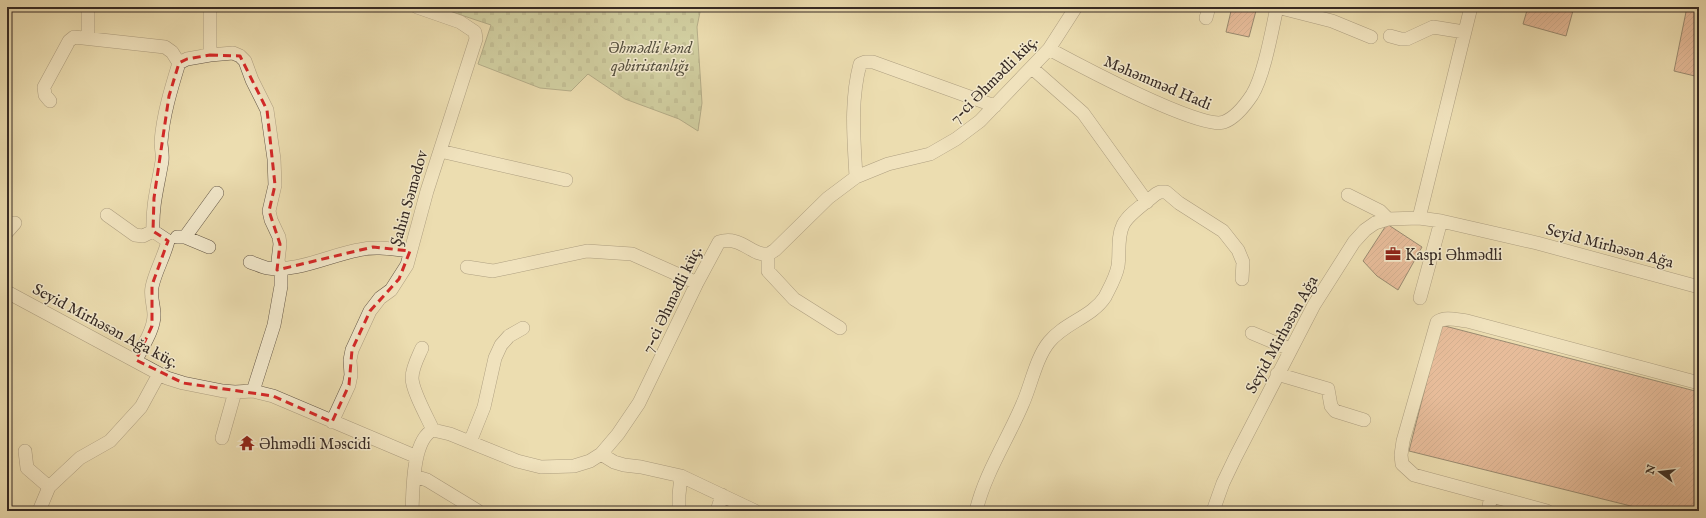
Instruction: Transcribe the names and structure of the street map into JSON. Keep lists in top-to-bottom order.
{
  "streets": {
    "street": [
      "7-ci Əhmədli küç.",
      "Məhəmməd Hadi",
      "Şahin Səmədov",
      "Seyid Mirhəsən Ağa",
      "Seyid Mirhəsən Ağa küç."
    ]
  },
  "crossings": [
    ["7-ci Əhmədli küç.", "Məhəmməd Hadi"],
    ["Şahin Səmədov", "Seyid Mirhəsən Ağa küç."]
  ],
  "parks": ["Əhmədli kənd qəbiristanlığı"],
  "places": {
    "office": ["Kaspi Əhmədli"],
    "temple": ["Әhmәdli Mәscidi"]
  },
  "north": "left"
}
